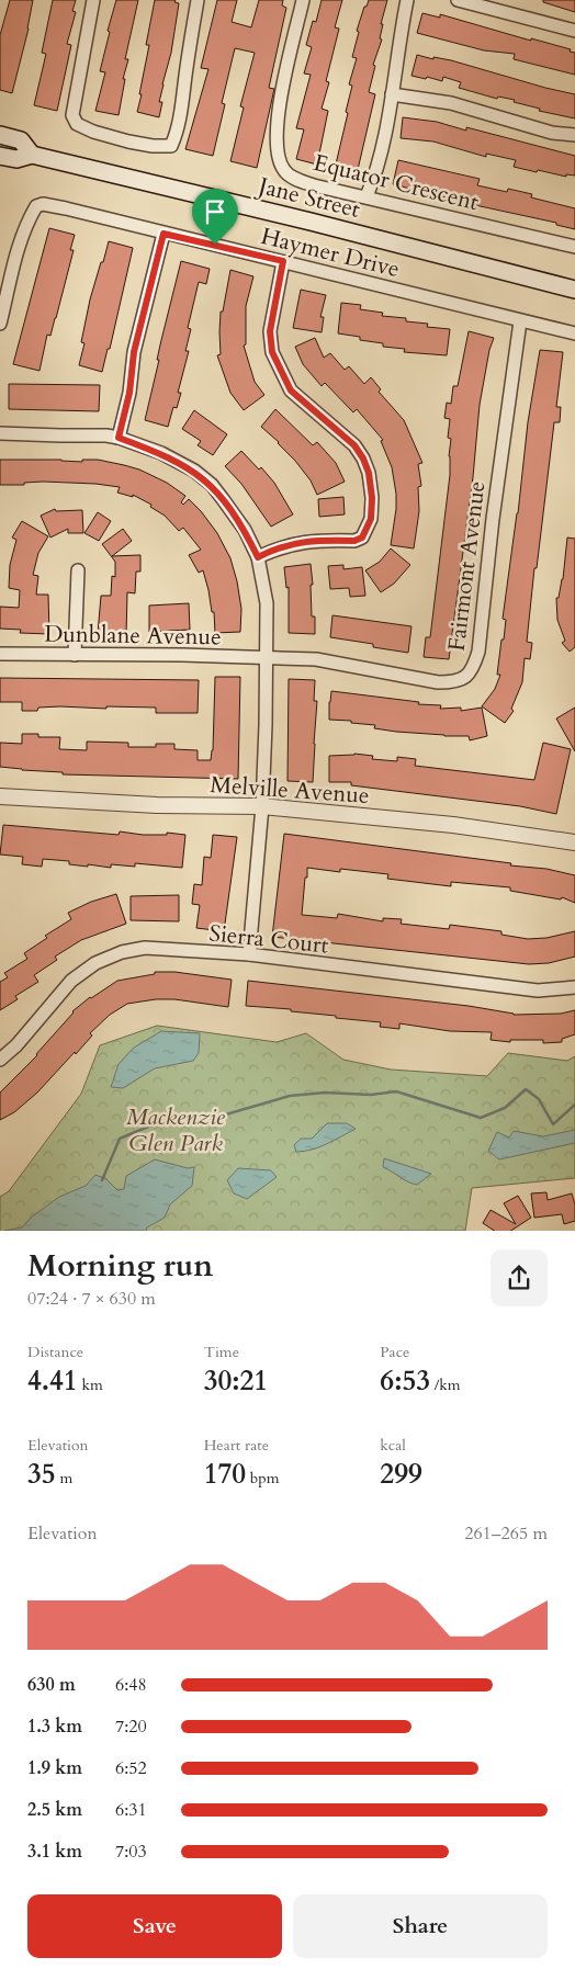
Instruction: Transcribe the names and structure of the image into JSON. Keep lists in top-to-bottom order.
{
  "streets": {
    "main road": ["Jane Street"],
    "street": [
      "Equator Crescent",
      "Haymer Drive",
      "Fairmont Avenue",
      "Dunblane Avenue",
      "Melville Avenue",
      "Sierra Court"
    ]
  },
  "crossings": [
    ["Haymer Drive", "Fairmont Avenue"],
    ["Fairmont Avenue", "Dunblane Avenue"]
  ],
  "parks": ["Mackenzie Glen Park"],
  "page": {
    "heading": ["Morning run", "07:24 · 7 × 630 m"],
    "stats": [
      ["Distance", "4.41 km"],
      ["Time", "30:21"],
      ["Pace", "6:53 /km"],
      ["Elevation", "35 m"],
      ["Heart rate", "170 bpm"],
      ["kcal", "299"]
    ],
    "chart": ["Elevation", "261–265 m"],
    "list": [
      {
        "name": "630 m",
        "note": "6:48"
      },
      {
        "name": "1.3 km",
        "note": "7:20"
      },
      {
        "name": "1.9 km",
        "note": "6:52"
      },
      {
        "name": "2.5 km",
        "note": "6:31"
      },
      {
        "name": "3.1 km",
        "note": "7:03"
      }
    ],
    "buttons": ["Save", "Share"]
  }
}
